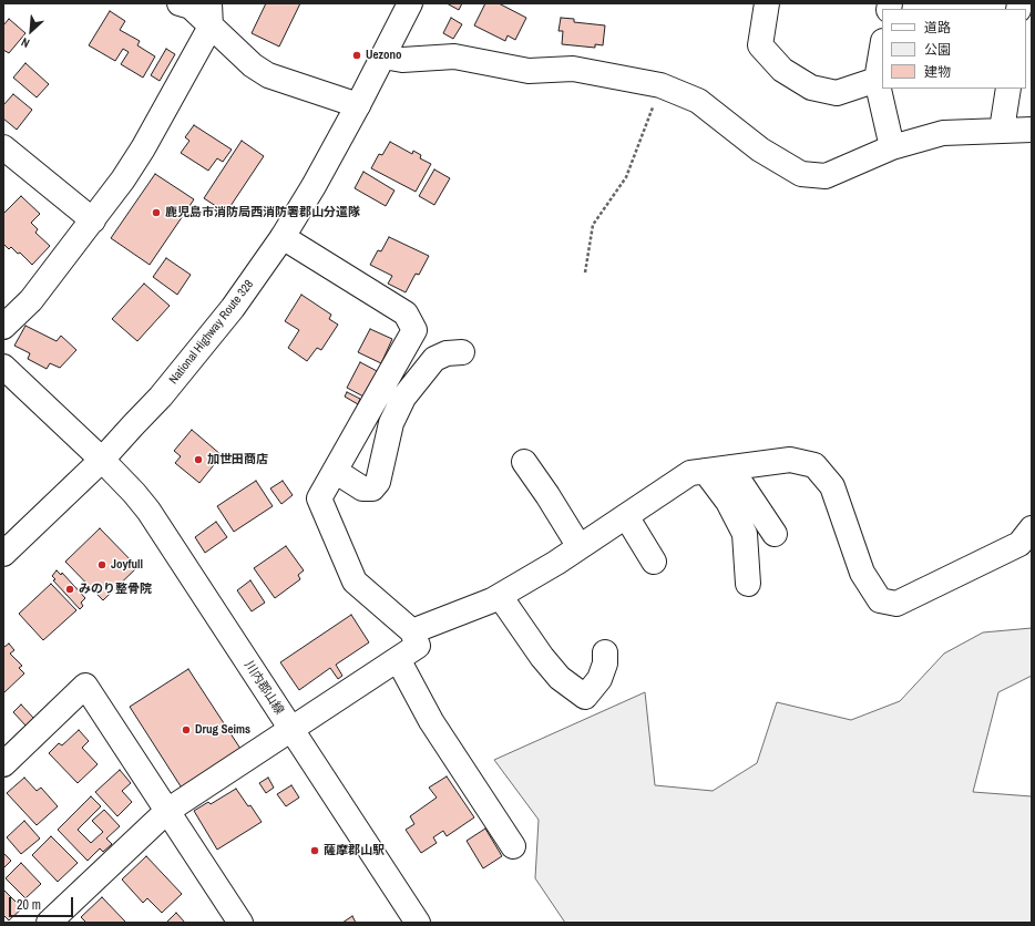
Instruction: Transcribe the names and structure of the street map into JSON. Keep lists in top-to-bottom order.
{
  "streets": {
    "main road": ["National Highway Route 328", "川内郡山線"]
  },
  "crossings": [
    ["National Highway Route 328", "川内郡山線"]
  ],
  "places": [
    "Uezono",
    "鹿児島市消防局西消防署郡山分遣隊",
    "加世田商店",
    "Joyfull",
    "みのり整骨院",
    "Drug Seims",
    "薩摩郡山駅"
  ],
  "legend": ["道路", "公園", "建物"],
  "scale_bar": "20 m",
  "north": "bottom left"
}
